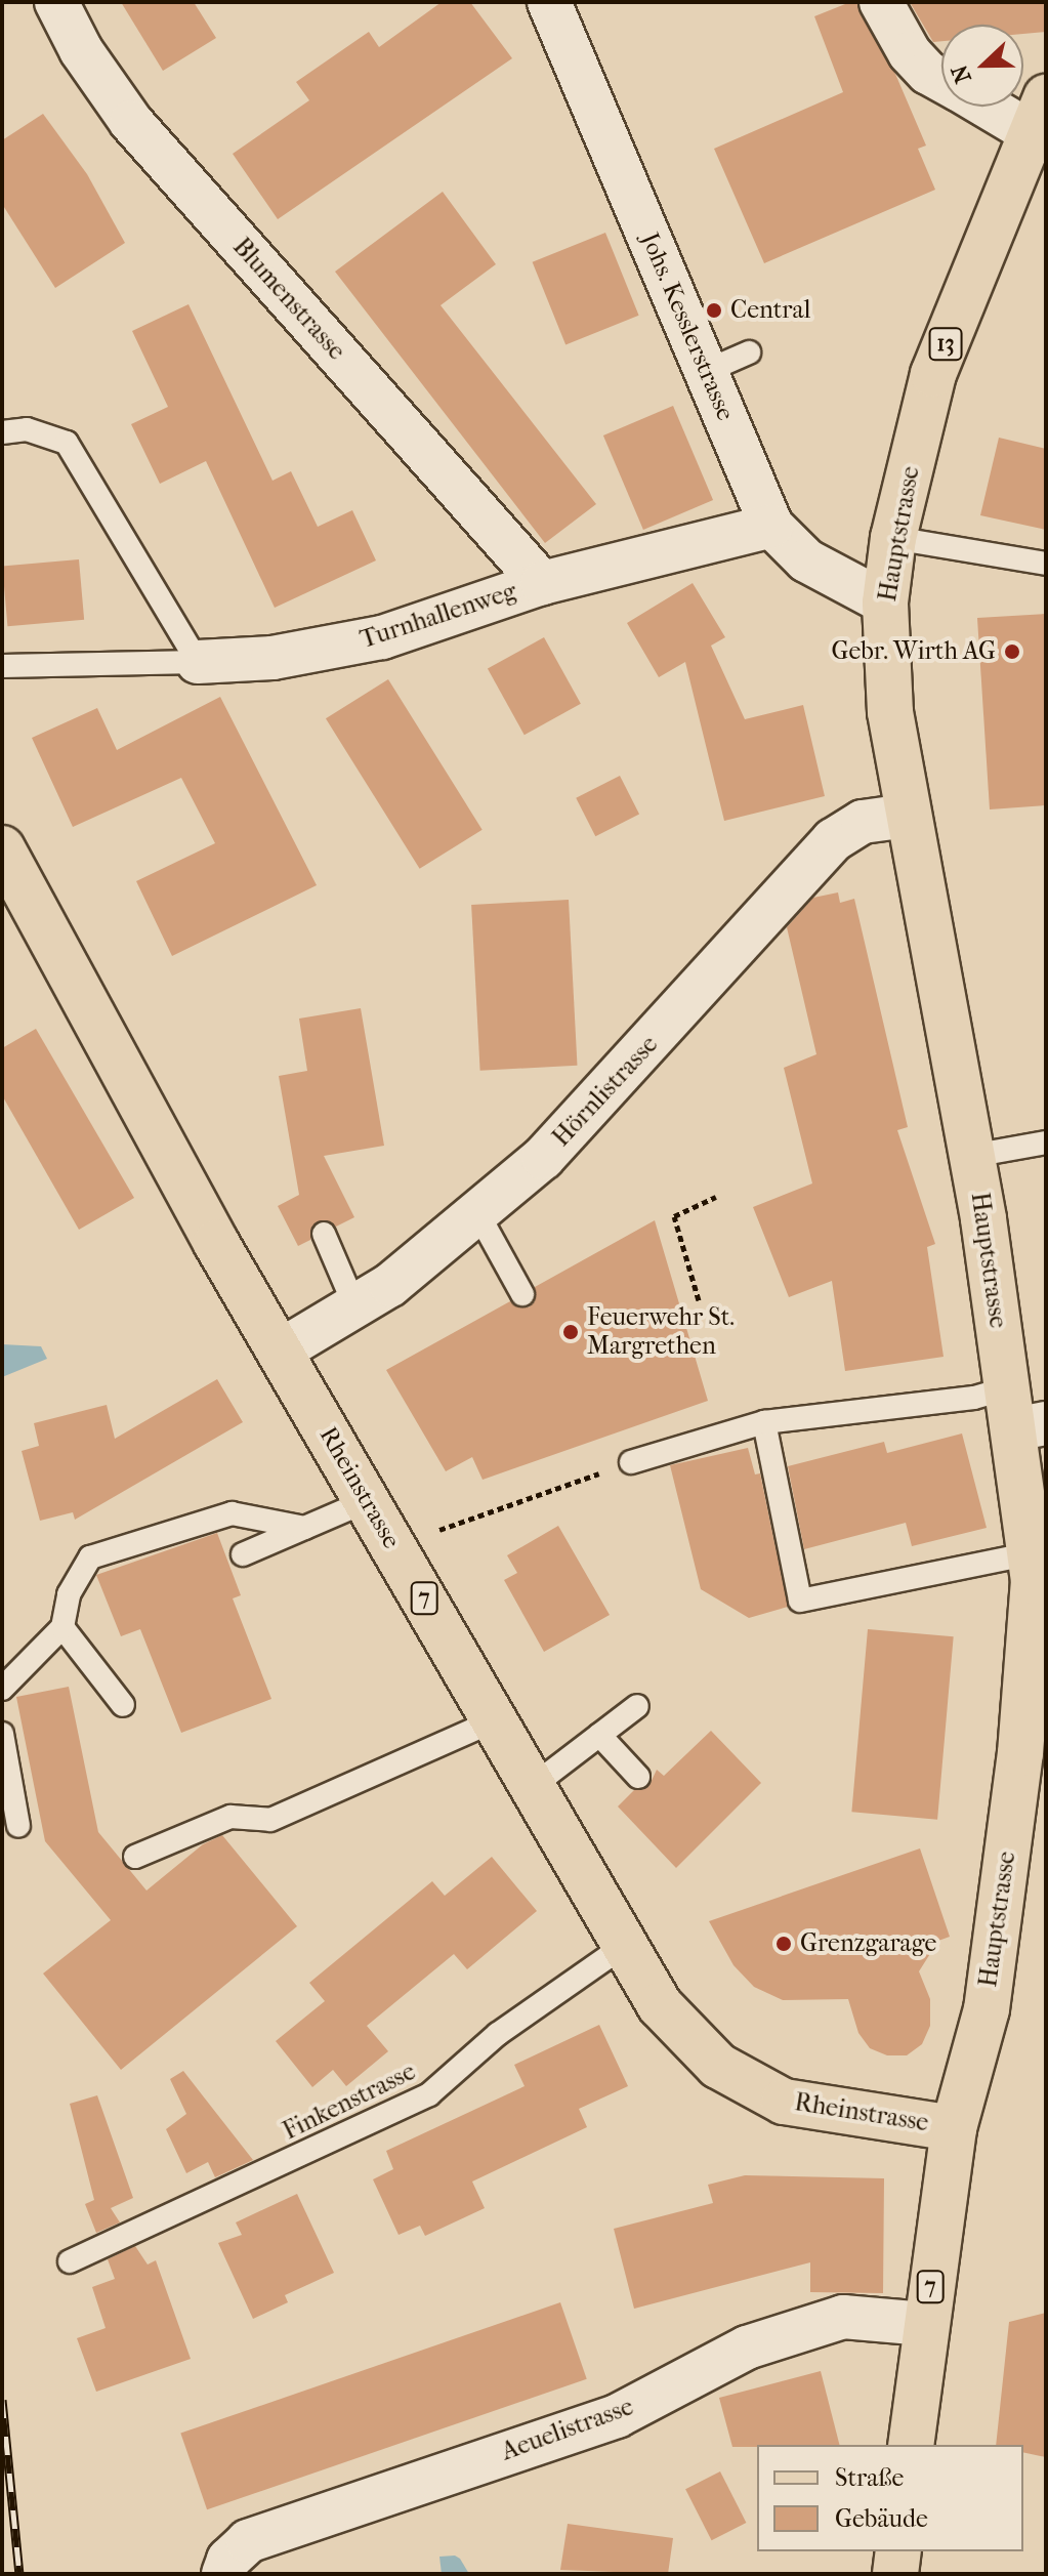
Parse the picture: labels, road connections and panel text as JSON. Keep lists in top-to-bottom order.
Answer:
{
  "streets": {
    "main road": [
      "13",
      "Hauptstrasse",
      "Rheinstrasse",
      "7"
    ],
    "street": [
      "Blumenstrasse",
      "Johs. Kesslerstrasse",
      "Turnhallenweg",
      "Hörnlistrasse",
      "Aeuelistrasse"
    ],
    "lane": ["Finkenstrasse"]
  },
  "crossings": [
    ["Blumenstrasse", "Turnhallenweg"],
    ["Johs. Kesslerstrasse", "Hauptstrasse"],
    ["Johs. Kesslerstrasse", "Turnhallenweg"],
    ["Hauptstrasse", "Hörnlistrasse"],
    ["Hauptstrasse", "Rheinstrasse"],
    ["Hauptstrasse", "Aeuelistrasse"],
    ["Hörnlistrasse", "Rheinstrasse"],
    ["Rheinstrasse", "Finkenstrasse"]
  ],
  "places": [
    "Central",
    "Gebr. Wirth AG",
    "Feuerwehr St. Margrethen",
    "Grenzgarage"
  ],
  "legend": ["Straße", "Gebäude"],
  "north": "left"
}
